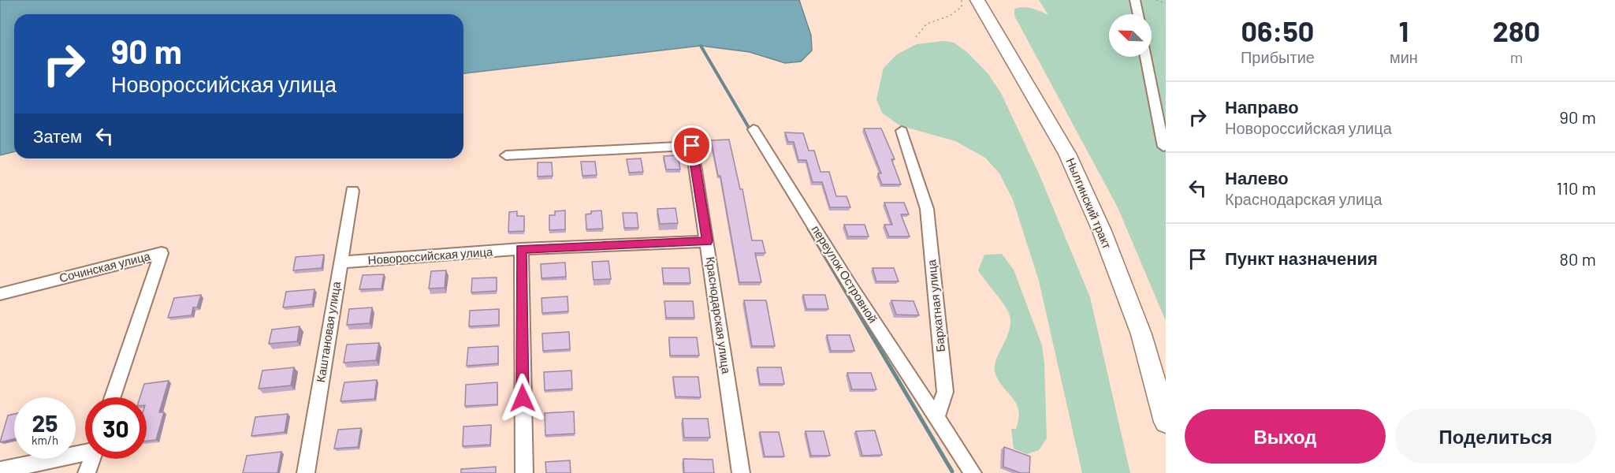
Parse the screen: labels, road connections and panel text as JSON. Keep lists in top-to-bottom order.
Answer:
{
  "streets": {
    "main road": ["Нылгинский тракт"],
    "street": [
      "Новороссийская улица",
      "Сочинская улица",
      "переулок Островной",
      "Бархатная улица",
      "Краснодарская улица",
      "Каштановая улица"
    ]
  },
  "crossings": [
    ["Новороссийская улица", "Краснодарская улица"],
    ["Новороссийская улица", "Каштановая улица"],
    ["переулок Островной", "Бархатная улица"]
  ],
  "north": "top left",
  "page": {
    "eta": [
      "06:50",
      "Прибытие",
      "1",
      "мин",
      "280",
      "m"
    ],
    "turn": ["90 m", "Новороссийская улица"],
    "list": [
      {
        "name": "Направо",
        "note": "Новороссийская улица",
        "value": "90 m"
      },
      {
        "name": "Налево",
        "note": "Краснодарская улица",
        "value": "110 m"
      },
      {
        "name": "Пункт назначения",
        "value": "80 m"
      }
    ],
    "then": "Затем",
    "speed": "25 km/h",
    "limit": "30",
    "buttons": ["Выход", "Поделиться"]
  }
}
